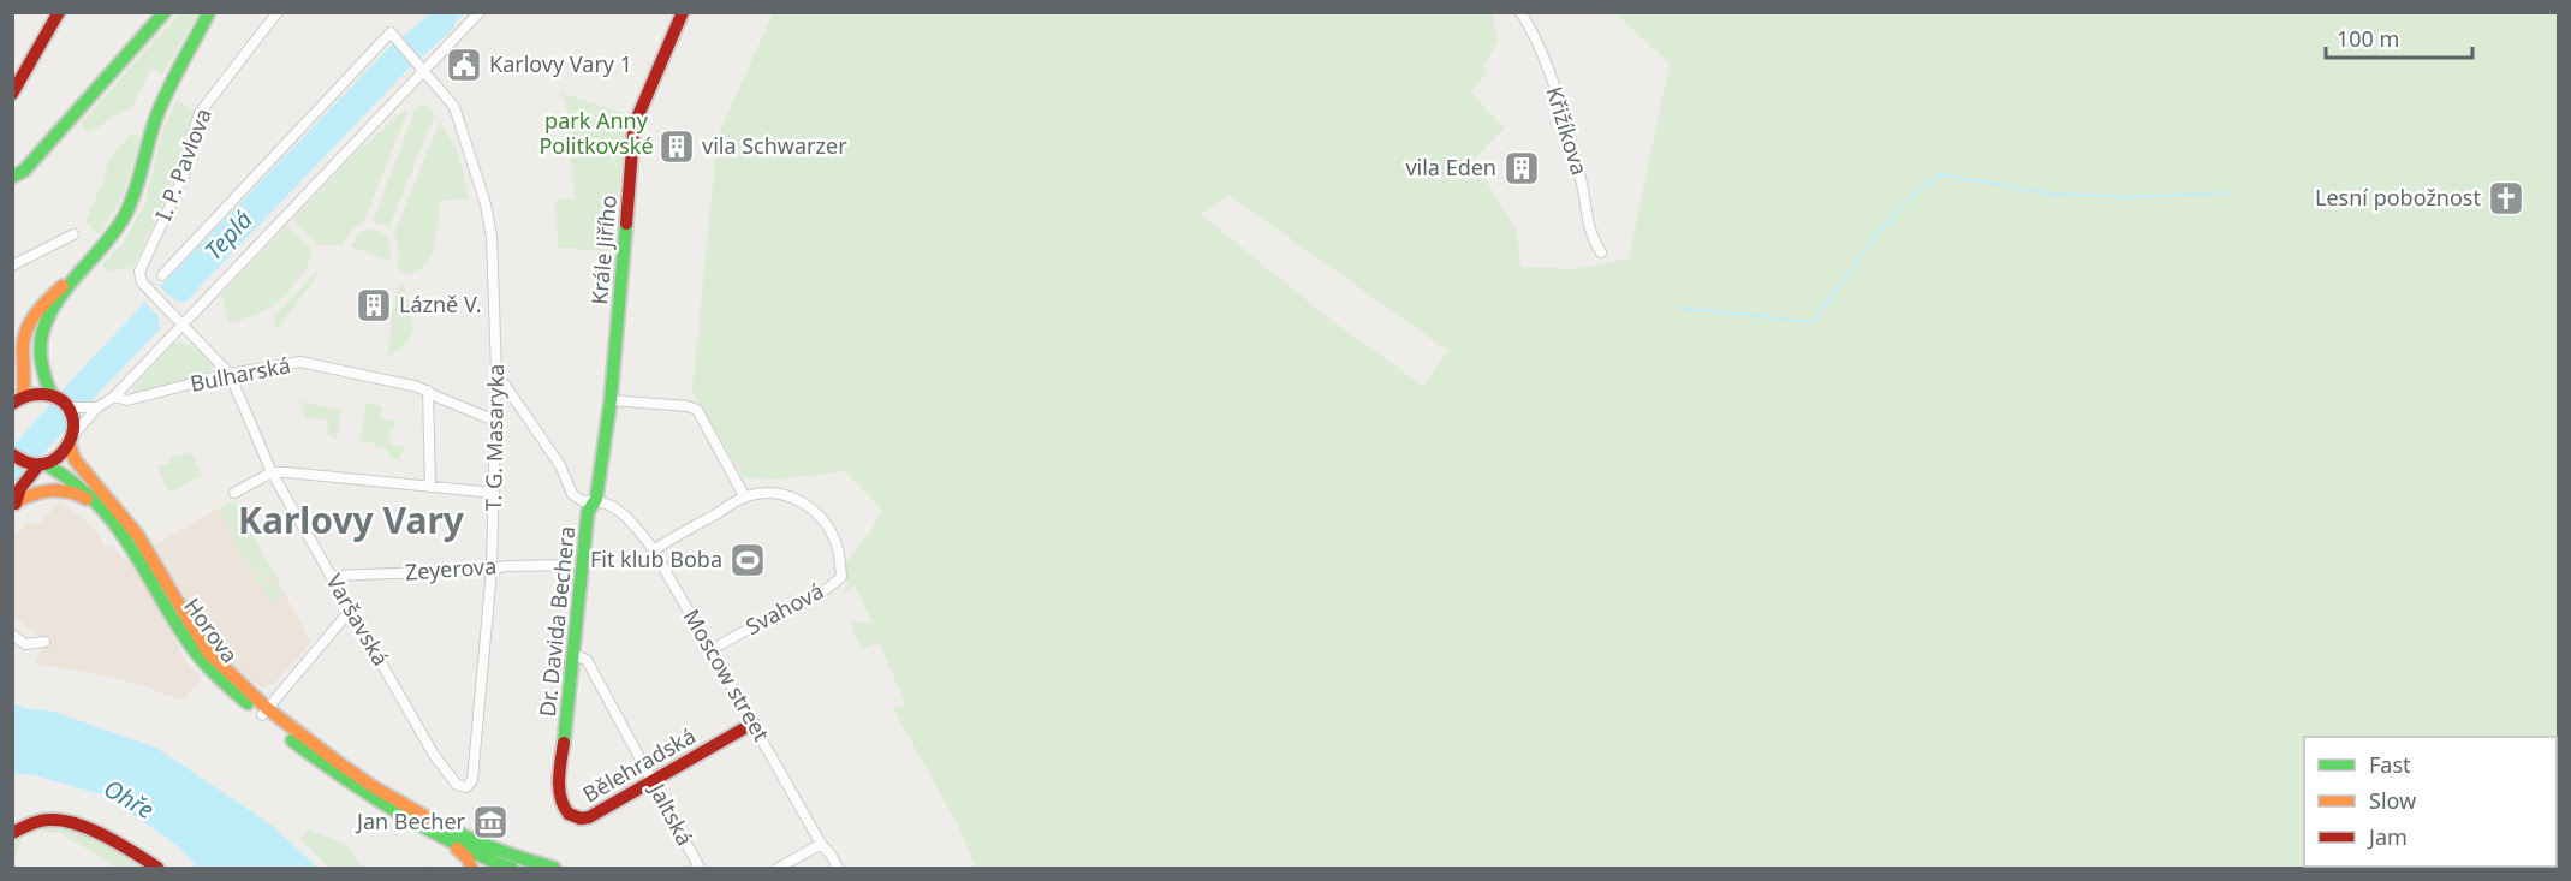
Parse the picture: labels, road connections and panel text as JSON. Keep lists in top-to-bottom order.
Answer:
{
  "streets": {
    "main road": [
      "Krále Jiřího",
      "Dr. Davida Bechera",
      "Horova",
      "Bělehradská"
    ],
    "street": [
      "Křižíkova",
      "I. P. Pavlova",
      "Bulharská",
      "T. G. Masaryka",
      "Zeyerova",
      "Svahová",
      "Varšavská",
      "Moscow street",
      "Jaltská"
    ]
  },
  "crossings": [
    ["I. P. Pavlova", "Varšavská"],
    ["Krále Jiřího", "Dr. Davida Bechera"],
    ["Krále Jiřího", "Moscow street"],
    ["Bulharská", "T. G. Masaryka"],
    ["Bulharská", "Varšavská"],
    ["Bulharská", "Horova"],
    ["T. G. Masaryka", "Zeyerova"],
    ["T. G. Masaryka", "Varšavská"],
    ["T. G. Masaryka", "Dr. Davida Bechera"],
    ["Zeyerova", "Varšavská"],
    ["Svahová", "Moscow street"],
    ["Dr. Davida Bechera", "Moscow street"],
    ["Dr. Davida Bechera", "Bělehradská"],
    ["Dr. Davida Bechera", "Jaltská"],
    ["Moscow street", "Bělehradská"],
    ["Bělehradská", "Jaltská"]
  ],
  "districts": ["Karlovy Vary"],
  "water": ["Teplá", "Ohře"],
  "parks": ["park Anny Politkovské"],
  "places": {
    "public building": ["Karlovy Vary 1"],
    "building": ["vila Schwarzer", "vila Eden", "Lázně V."],
    "church": ["Lesní pobožnost"],
    "sports": ["Fit klub Boba"],
    "museum": ["Jan Becher"]
  },
  "legend": ["Fast", "Slow", "Jam"],
  "scale_bar": "100 m"
}
